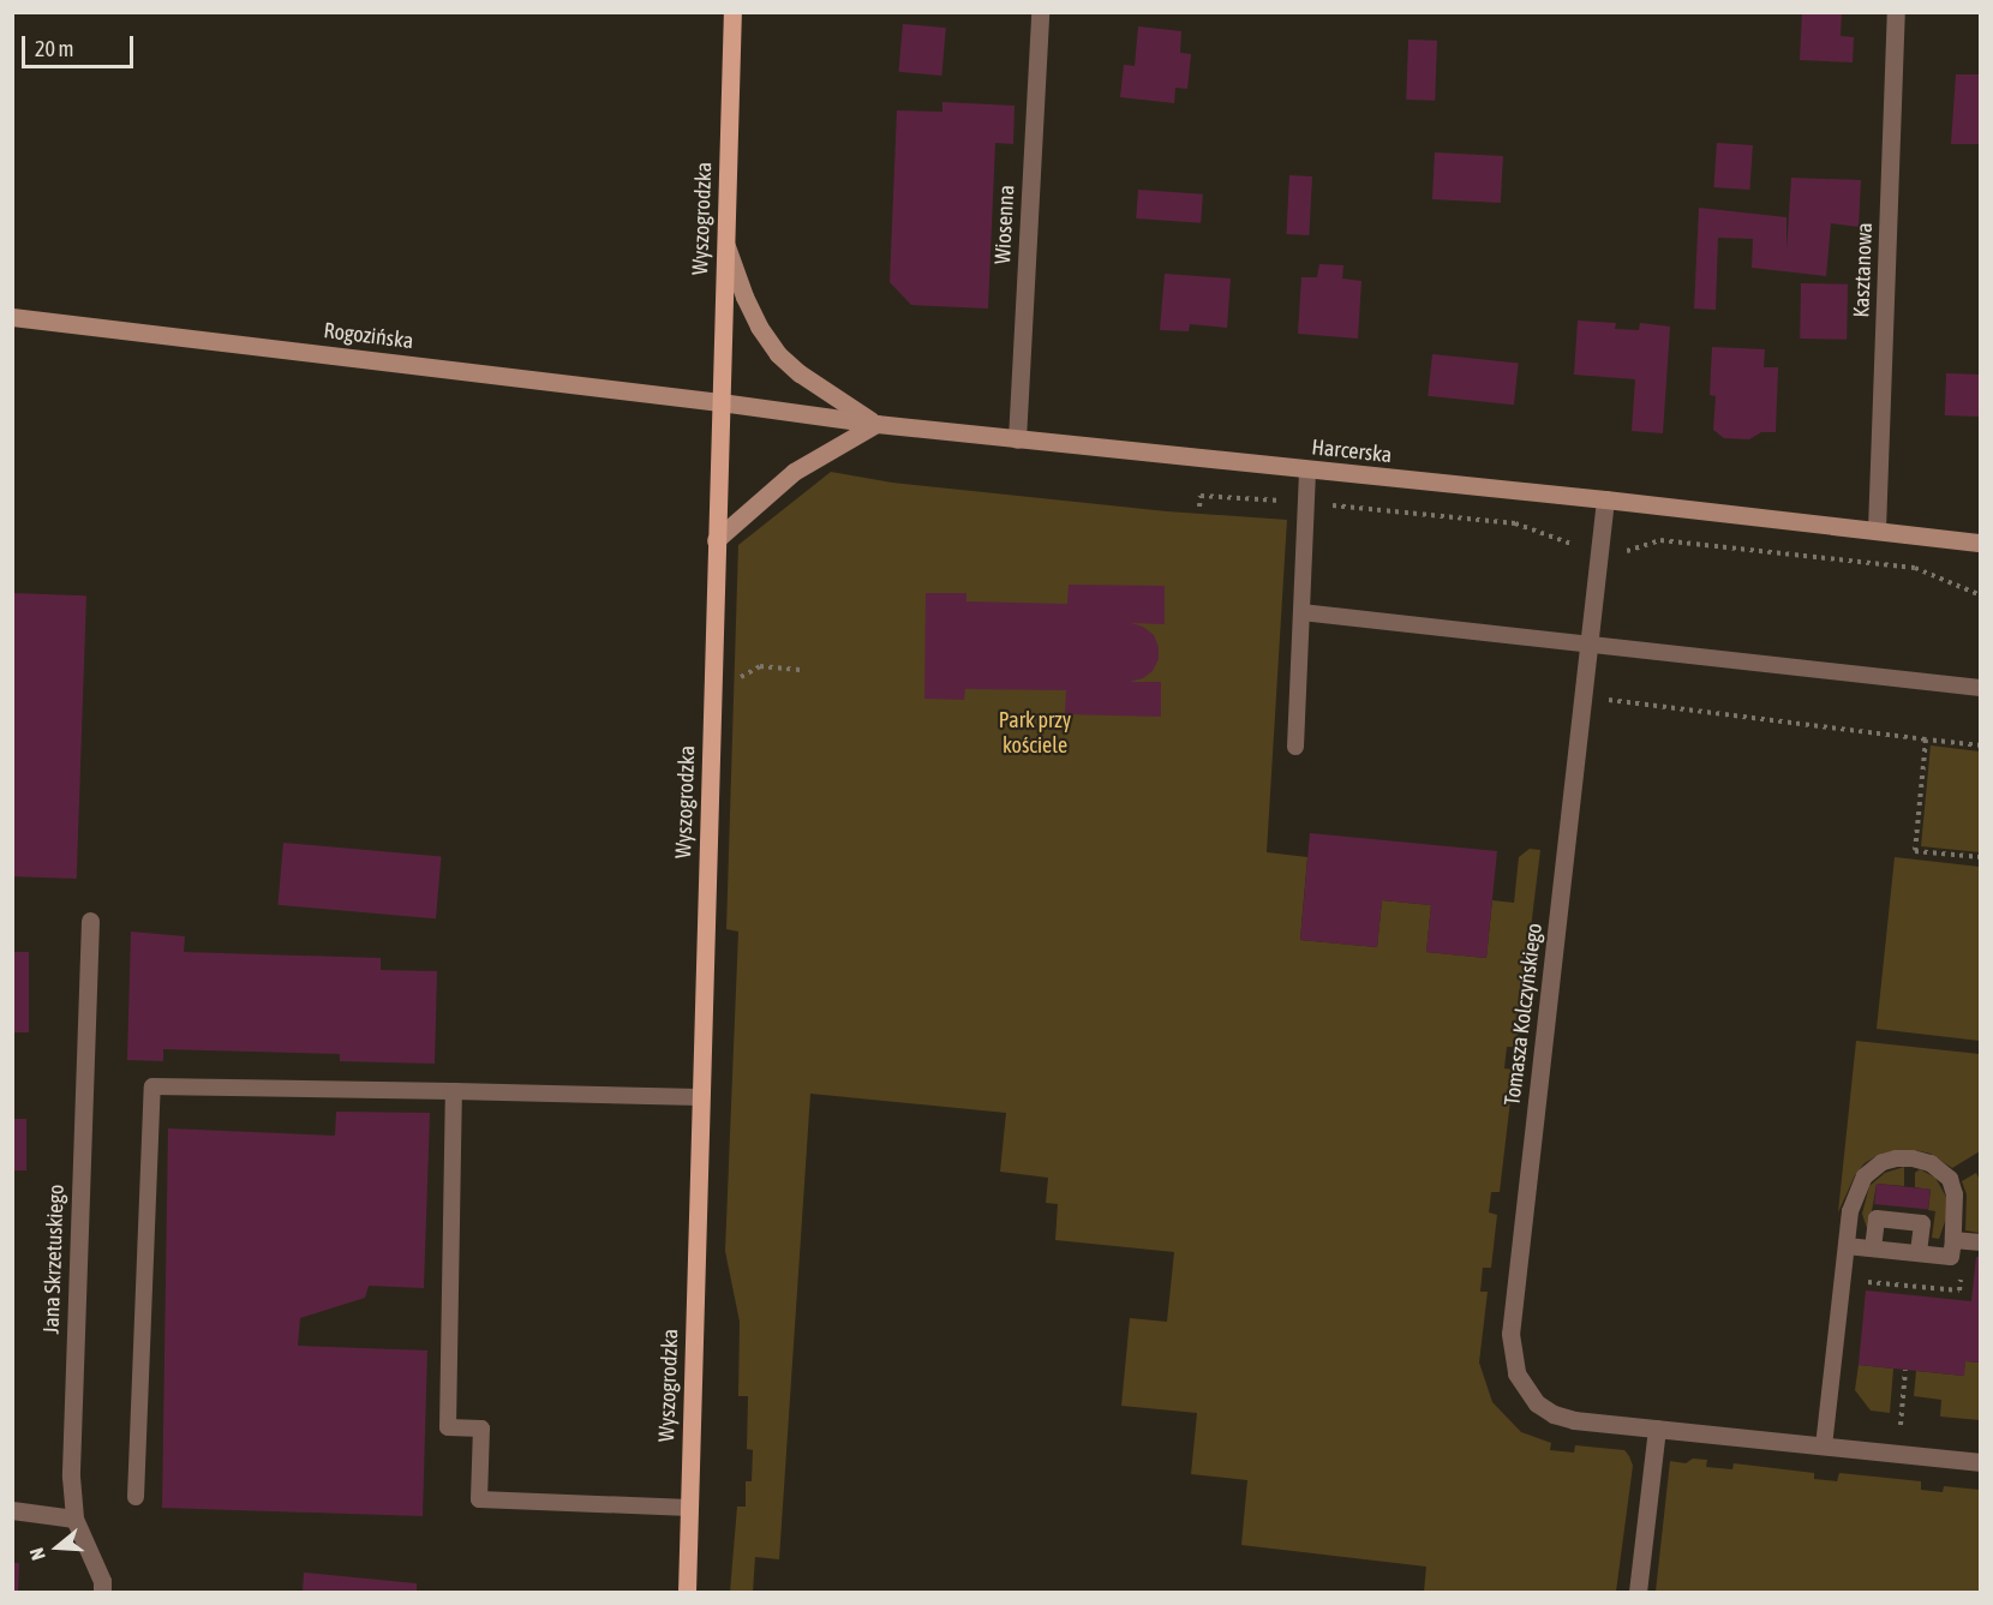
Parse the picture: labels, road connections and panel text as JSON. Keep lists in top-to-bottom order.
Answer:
{
  "streets": {
    "main road": ["Wyszogrodzka"],
    "street": [
      "Wiosenna",
      "Kasztanowa",
      "Rogozińska",
      "Harcerska",
      "Tomasza Kolczyńskiego",
      "Jana Skrzetuskiego"
    ]
  },
  "crossings": [
    ["Wyszogrodzka", "Rogozińska"],
    ["Wyszogrodzka", "Harcerska"],
    ["Wiosenna", "Harcerska"],
    ["Kasztanowa", "Harcerska"],
    ["Rogozińska", "Harcerska"],
    ["Harcerska", "Tomasza Kolczyńskiego"]
  ],
  "parks": ["Park przy kościele"],
  "scale_bar": "20 m",
  "north": "left"
}
